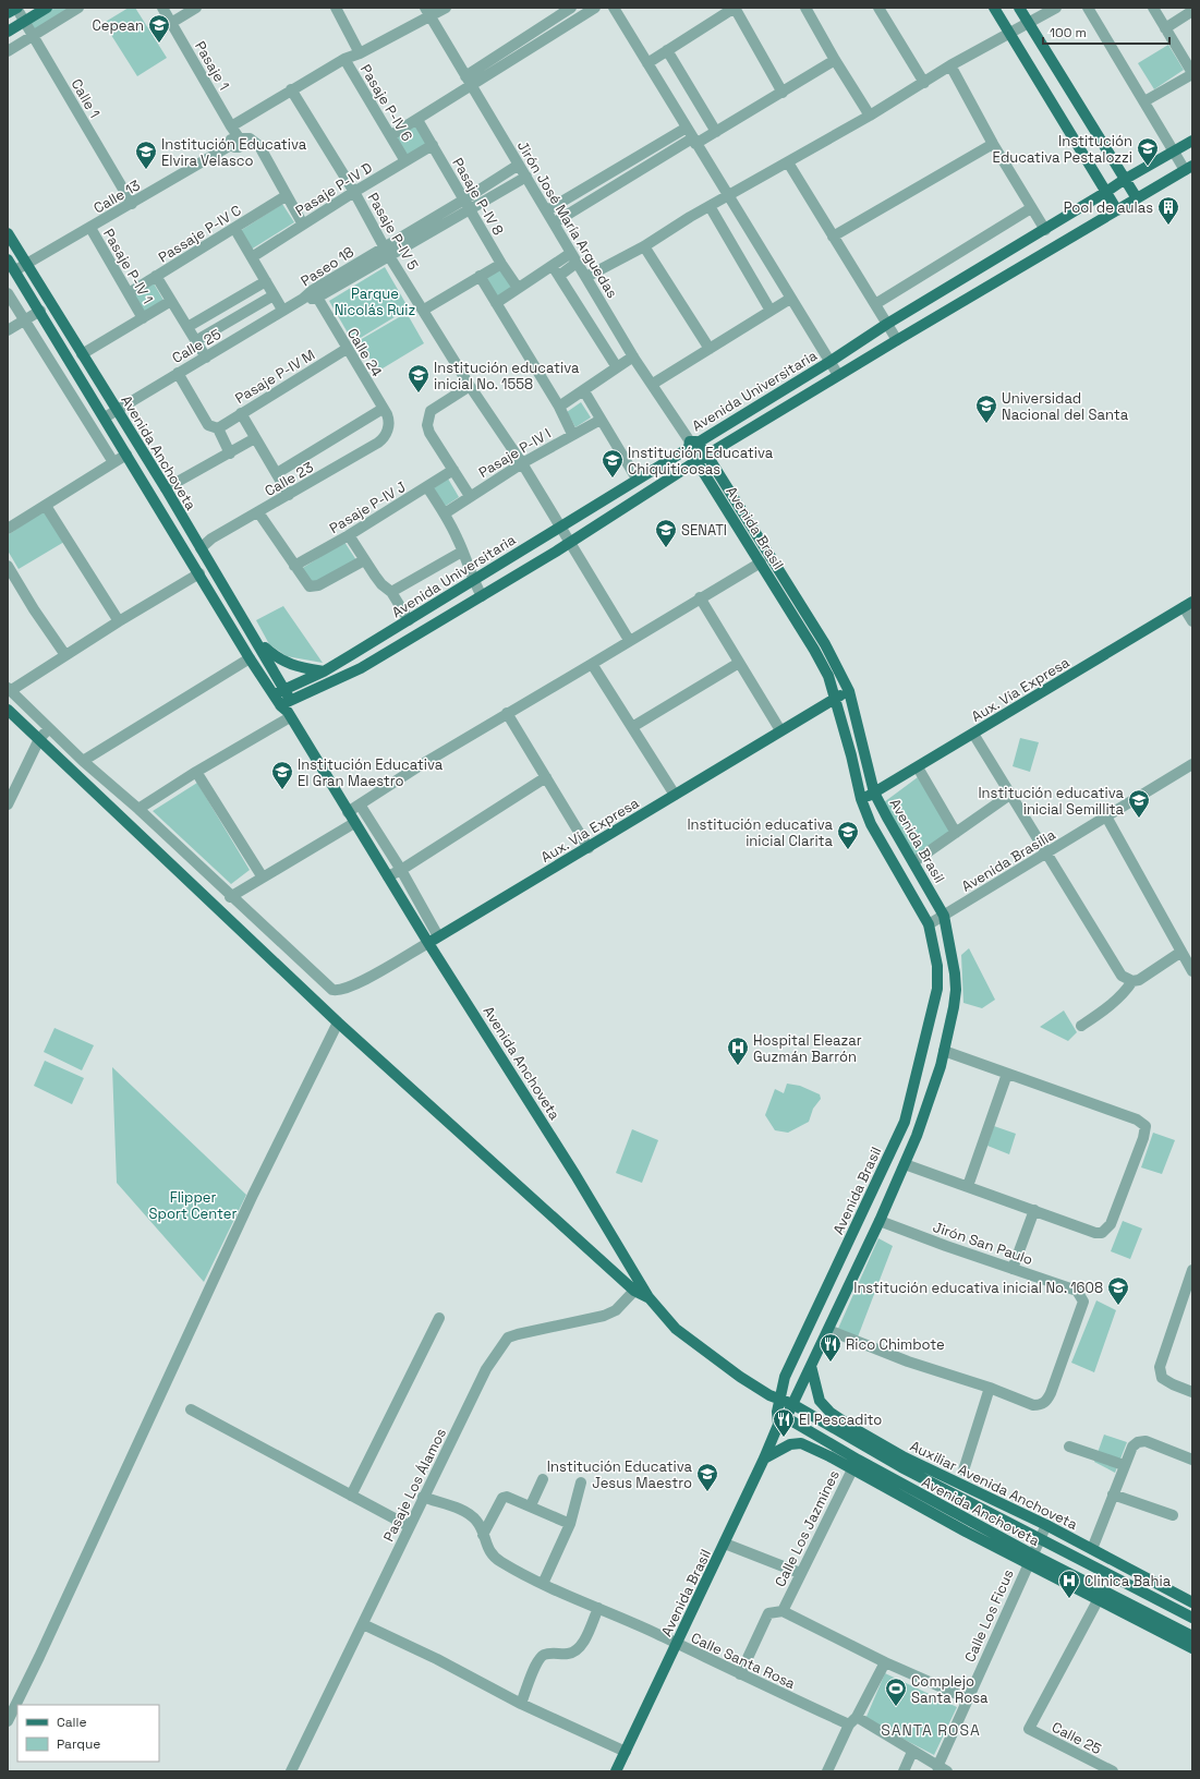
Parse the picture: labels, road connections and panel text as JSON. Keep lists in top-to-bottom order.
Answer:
{
  "streets": {
    "main road": [
      "Avenida Universitaria",
      "Avenida Anchoveta",
      "Avenida Brasil",
      "Aux. Vía Expresa",
      "Auxiliar Avenida Anchoveta"
    ],
    "street": [
      "Pasaje 1",
      "Calle 1",
      "Pasaje P-IV 6",
      "Pasaje P-IV D",
      "Calle 13",
      "Pasaje P-IV 8",
      "Jirón José María Arguedas",
      "Pasaje P-IV 5",
      "Passaje P-IV C",
      "Pasaje P-IV 1",
      "Paseo 18",
      "Calle 25",
      "Calle 24",
      "Pasaje P-IV M",
      "Pasaje P-IV I",
      "Calle 23",
      "Pasaje P-IV J",
      "Avenida Brasilia",
      "Jirón San Paulo",
      "Pasaje Los Álamos",
      "Calle Los Jazmines",
      "Calle Los Ficus",
      "Calle Santa Rosa"
    ]
  },
  "crossings": [
    ["Pasaje 1", "Calle 13"],
    ["Calle 1", "Calle 13"],
    ["Pasaje P-IV 6", "Pasaje P-IV D"],
    ["Pasaje P-IV D", "Pasaje P-IV 8"],
    ["Pasaje P-IV D", "Pasaje P-IV 5"],
    ["Calle 13", "Pasaje P-IV 1"],
    ["Calle 13", "Avenida Anchoveta"],
    ["Pasaje P-IV 8", "Paseo 18"],
    ["Jirón José María Arguedas", "Paseo 18"],
    ["Jirón José María Arguedas", "Avenida Universitaria"],
    ["Jirón José María Arguedas", "Avenida Brasil"],
    ["Pasaje P-IV 5", "Paseo 18"],
    ["Pasaje P-IV 5", "Avenida Universitaria"],
    ["Pasaje P-IV 5", "Pasaje P-IV I"],
    ["Passaje P-IV C", "Pasaje P-IV 1"],
    ["Paseo 18", "Calle 25"],
    ["Paseo 18", "Calle 24"],
    ["Calle 25", "Avenida Anchoveta"],
    ["Calle 24", "Pasaje P-IV M"],
    ["Calle 24", "Calle 23"],
    ["Avenida Universitaria", "Avenida Anchoveta"],
    ["Avenida Universitaria", "Avenida Brasil"],
    ["Avenida Anchoveta", "Calle 23"],
    ["Avenida Anchoveta", "Avenida Brasil"],
    ["Avenida Anchoveta", "Aux. Vía Expresa"],
    ["Avenida Anchoveta", "Calle Los Ficus"],
    ["Avenida Brasil", "Aux. Vía Expresa"],
    ["Avenida Brasil", "Avenida Brasilia"],
    ["Avenida Brasil", "Jirón San Paulo"],
    ["Avenida Brasil", "Auxiliar Avenida Anchoveta"],
    ["Avenida Brasil", "Calle Santa Rosa"],
    ["Pasaje Los Álamos", "Calle Santa Rosa"],
    ["Auxiliar Avenida Anchoveta", "Calle Los Ficus"],
    ["Calle Los Ficus", "Calle Santa Rosa"]
  ],
  "districts": ["SANTA ROSA"],
  "parks": ["Parque Nicolás Ruiz", "Flipper Sport Center"],
  "places": {
    "school or university": [
      "Cepean",
      "Institución Educativa Pestalozzi",
      "Institución Educativa Elvira Velasco",
      "Institución educativa inicial No. 1558",
      "Universidad Nacional del Santa",
      "Institución Educativa Chiquiticosas",
      "SENATI",
      "Institución Educativa El Gran Maestro",
      "Institución educativa inicial Semillita",
      "Institución educativa inicial Clarita",
      "Institución educativa inicial No. 1608",
      "Institución Educativa Jesus Maestro"
    ],
    "building": ["Pool de aulas"],
    "hospital": ["Hospital Eleazar Guzmán Barrón", "Clinica Bahia"],
    "restaurant": ["Rico Chimbote", "El Pescadito"],
    "sports": ["Complejo Santa Rosa"]
  },
  "legend": ["Calle", "Parque"],
  "scale_bar": "100 m"
}
